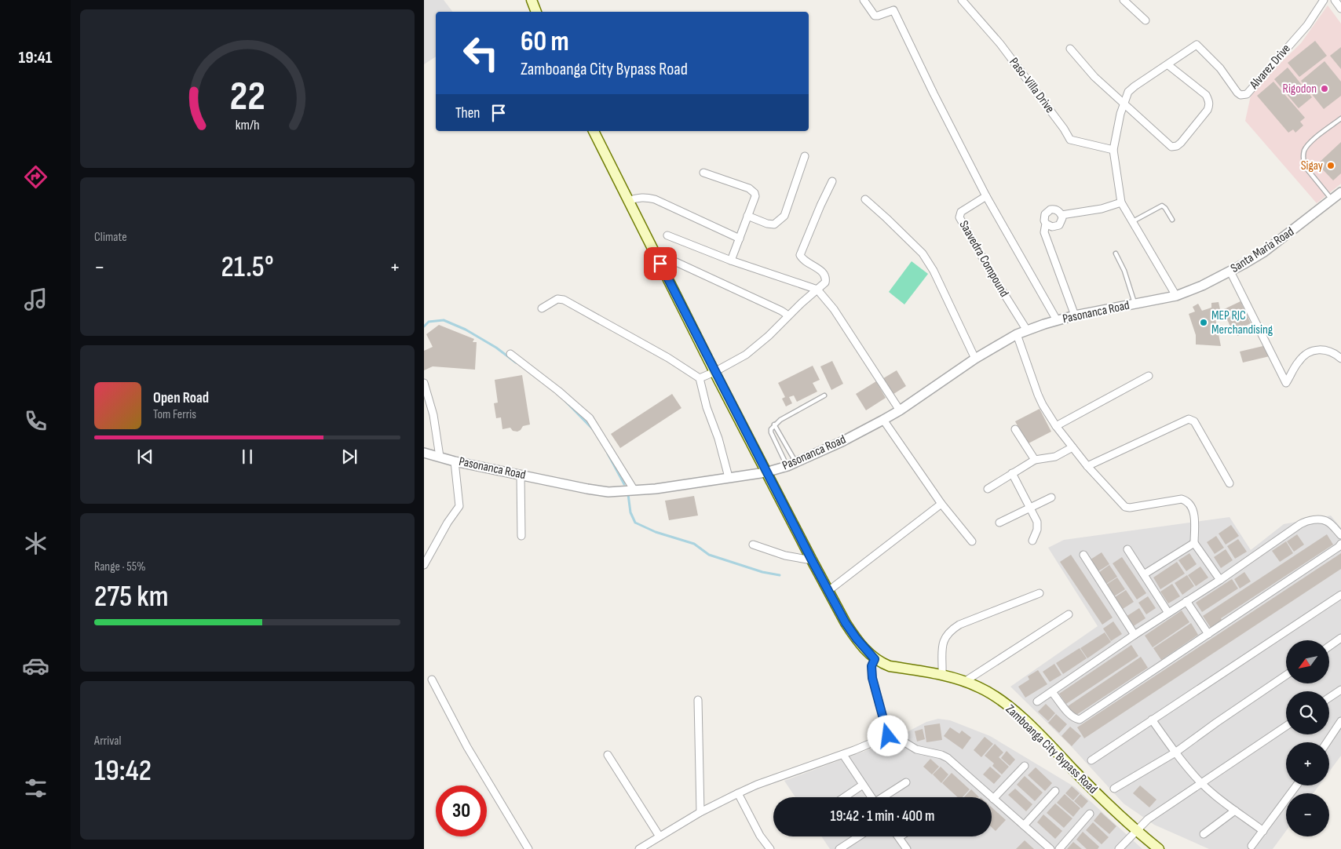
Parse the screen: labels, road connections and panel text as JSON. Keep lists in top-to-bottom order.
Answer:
{
  "streets": {
    "main road": ["Zamboanga City Bypass Road"],
    "street": [
      "Alvarez Drive",
      "Paso-Villa Drive",
      "Santa Maria Road",
      "Saavedra Compound",
      "Pasonanca Road"
    ]
  },
  "crossings": [
    ["Santa Maria Road", "Pasonanca Road"],
    ["Saavedra Compound", "Pasonanca Road"],
    ["Pasonanca Road", "Zamboanga City Bypass Road"]
  ],
  "places": ["Rigodon", "Sigay", "MEP RJC Merchandising"],
  "north": "bottom left",
  "page": {
    "tabs": "19:41",
    "turn": ["60 m", "Zamboanga City Bypass Road"],
    "then": "Then",
    "tile": [
      "Climate",
      ["Range · 55%", "275 km"],
      ["Arrival", "19:42"]
    ],
    "heat": ["−", "21.5°", "+"],
    "song": ["Open Road", "Tom Ferris"],
    "map_buttons": ["+", "−"],
    "limit": "30",
    "trip": "19:42 · 1 min · 400 m",
    "gauge": ["22", "km/h"]
  }
}
